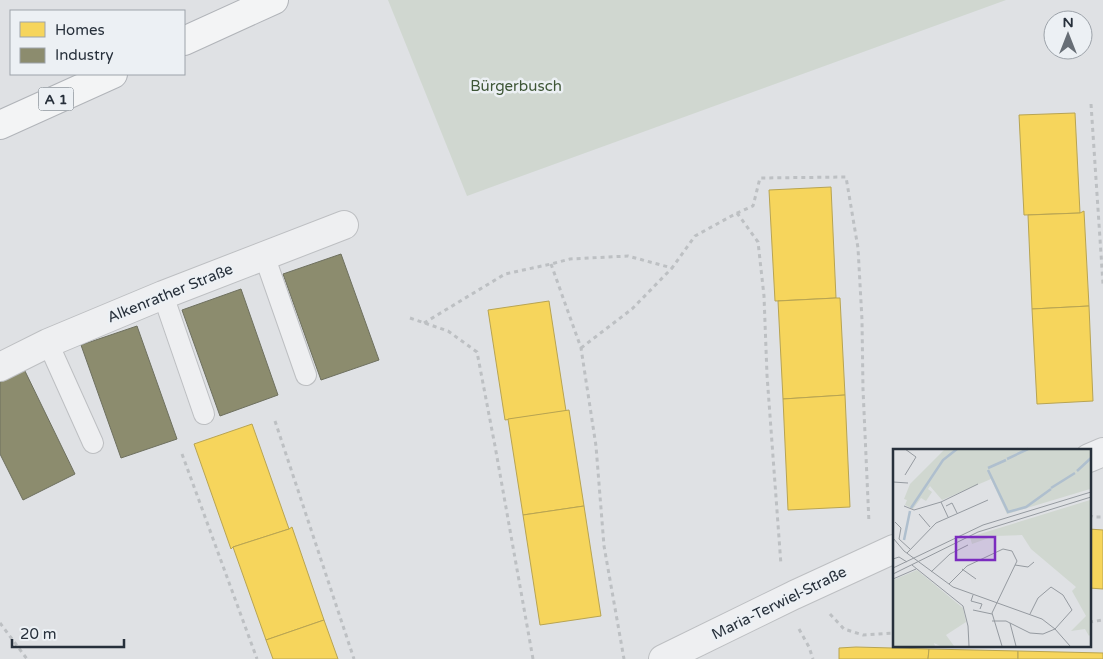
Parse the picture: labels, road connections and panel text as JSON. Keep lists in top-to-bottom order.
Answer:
{
  "streets": {
    "highway": ["A 1"],
    "street": ["Alkenrather Straße", "Maria-Terwiel-Straße"]
  },
  "parks": ["Bürgerbusch"],
  "legend": ["Homes", "Industry"],
  "scale_bar": "20 m",
  "north": "top"
}
